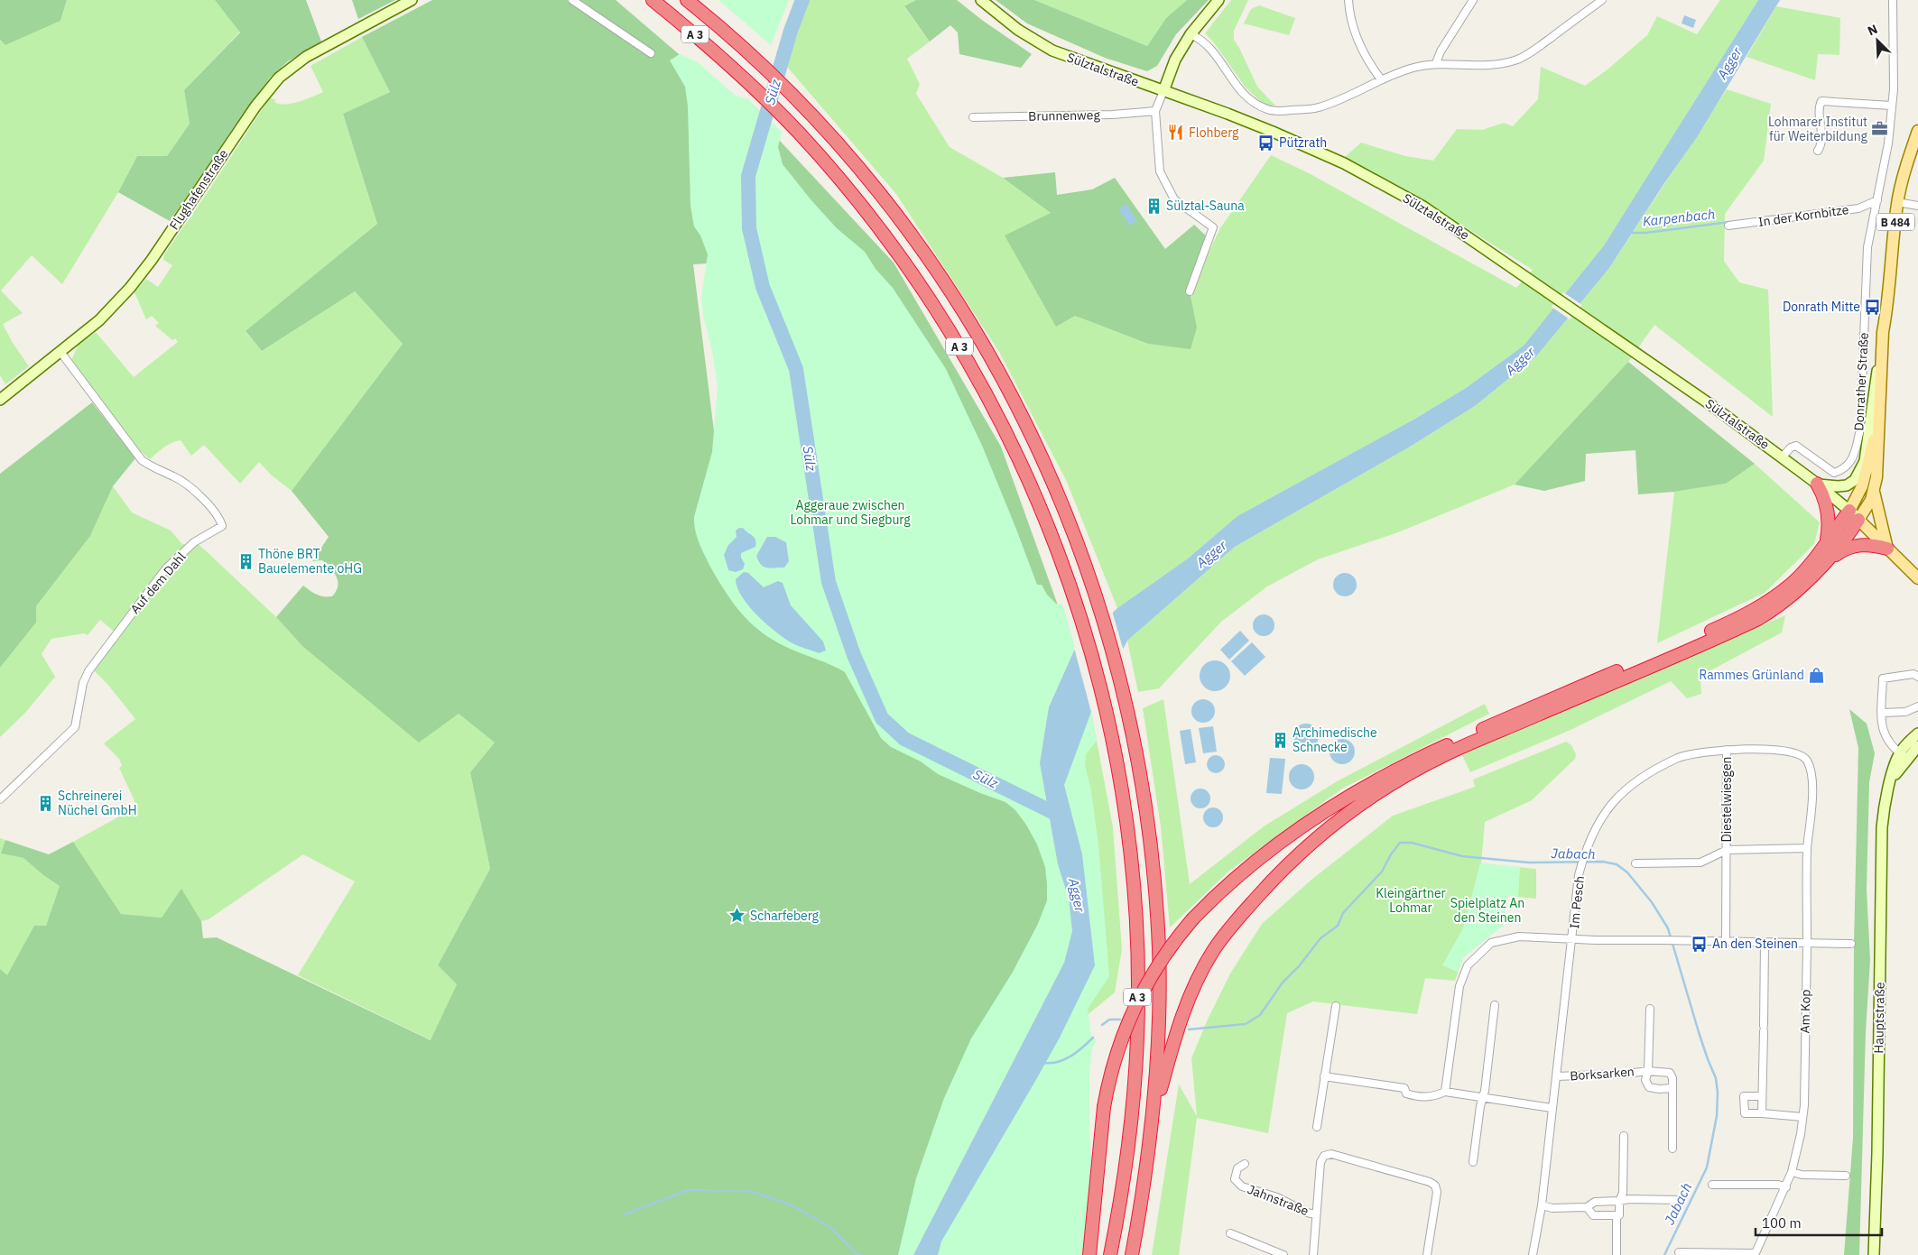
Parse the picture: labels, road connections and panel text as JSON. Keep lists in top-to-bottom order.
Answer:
{
  "streets": {
    "highway": ["A 3"],
    "main road": [
      "Sülztalstraße",
      "Flughafenstraße",
      "B 484",
      "Hauptstraße"
    ],
    "street": [
      "Brunnenweg",
      "In der Kornbitze",
      "Donrather Straße",
      "Auf dem Dahl",
      "Diestelwiesgen",
      "Im Pesch",
      "Am Kop",
      "Borksarken",
      "Jahnstraße"
    ]
  },
  "crossings": [
    ["Sülztalstraße", "B 484"],
    ["Sülztalstraße", "Donrather Straße"],
    ["Flughafenstraße", "Auf dem Dahl"],
    ["In der Kornbitze", "Donrather Straße"],
    ["Diestelwiesgen", "Im Pesch"],
    ["Diestelwiesgen", "Am Kop"],
    ["Im Pesch", "Am Kop"],
    ["Im Pesch", "Borksarken"]
  ],
  "water": [
    "Agger",
    "Sülz",
    "Karpenbach",
    "Jabach"
  ],
  "parks": ["Aggeraue zwischen Lohmar und Siegburg", "Kleingärtner Lohmar", "Spielplatz An den Steinen"],
  "places": {
    "office": ["Lohmarer Institut für Weiterbildung"],
    "restaurant": ["Flohberg"],
    "bus stop": ["Pützrath", "Donrath Mitte", "An den Steinen"],
    "building": [
      "Sülztal-Sauna",
      "Thöne BRT Bauelemente oHG",
      "Archimedische Schnecke",
      "Schreinerei Nüchel GmbH"
    ],
    "shop": ["Rammes Grünland"],
    "place": ["Scharfeberg"]
  },
  "scale_bar": "100 m",
  "north": "top left"
}
